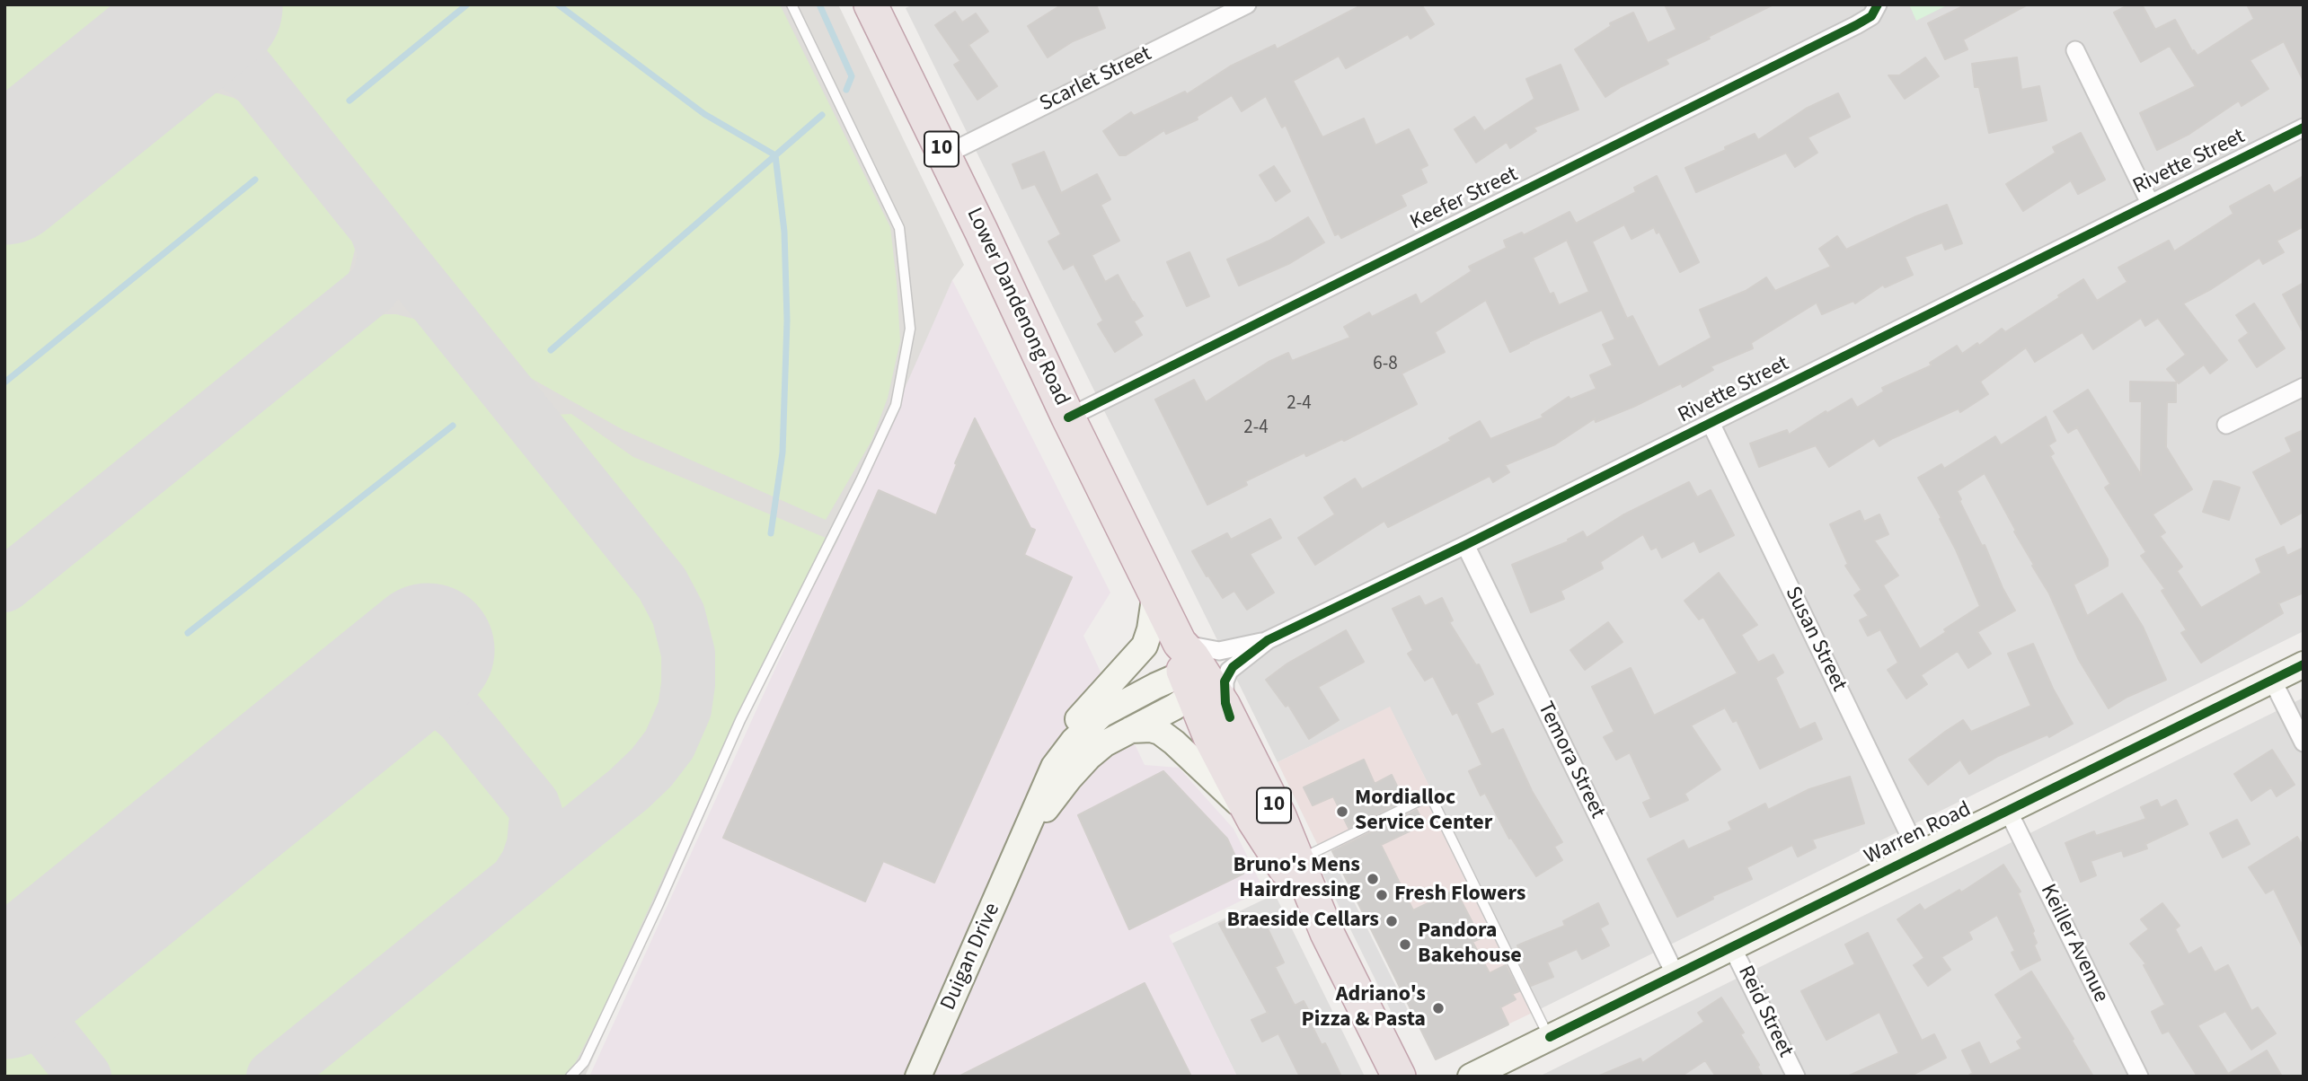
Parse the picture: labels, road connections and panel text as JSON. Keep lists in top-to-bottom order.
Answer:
{
  "streets": {
    "highway": ["10", "Lower Dandenong Road"],
    "main road": ["Warren Road", "Duigan Drive"],
    "street": [
      "Scarlet Street",
      "Rivette Street",
      "Keefer Street",
      "Susan Street",
      "Temora Street",
      "Keiller Avenue",
      "Reid Street"
    ]
  },
  "crossings": [
    ["Scarlet Street", "Lower Dandenong Road"],
    ["Rivette Street", "Lower Dandenong Road"],
    ["Rivette Street", "Susan Street"],
    ["Rivette Street", "Temora Street"],
    ["Rivette Street", "Duigan Drive"],
    ["Keefer Street", "Lower Dandenong Road"],
    ["Lower Dandenong Road", "Duigan Drive"],
    ["Susan Street", "Warren Road"],
    ["Temora Street", "Warren Road"],
    ["Warren Road", "Keiller Avenue"],
    ["Warren Road", "Reid Street"]
  ],
  "places": [
    "Mordialloc Service Center",
    "Bruno's Mens Hairdressing",
    "Fresh Flowers",
    "Braeside Cellars",
    "Pandora Bakehouse",
    "Adriano's Pizza & Pasta"
  ],
  "house_numbers": ["6-8", "2-4", "2-4"]
}
